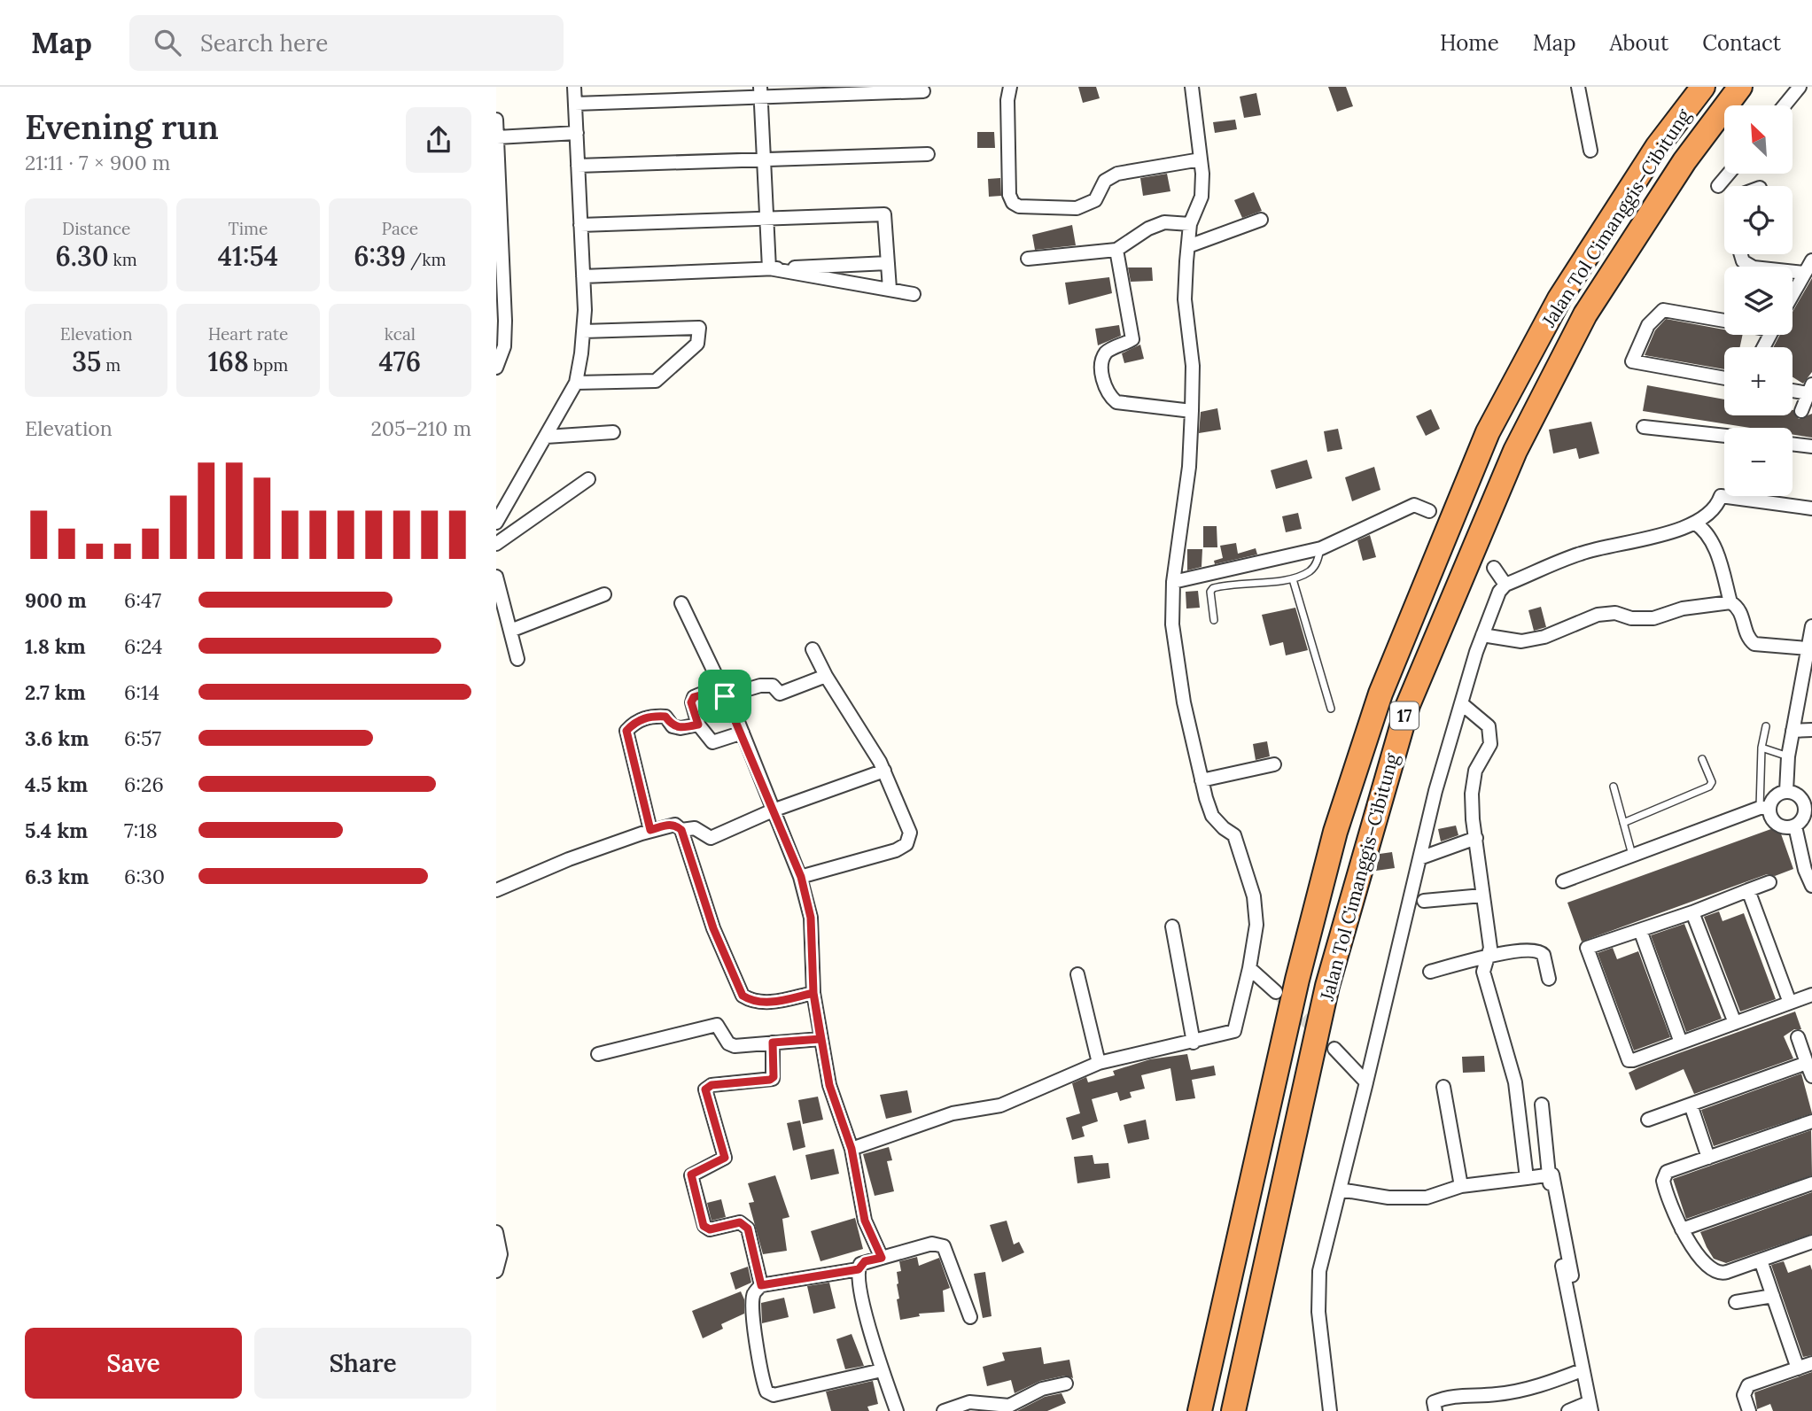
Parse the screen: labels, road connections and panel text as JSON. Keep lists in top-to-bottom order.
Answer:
{
  "streets": {
    "highway": ["Jalan Tol Cimanggis–Cibitung", "17"]
  },
  "north": "top left",
  "page": {
    "header": "Map",
    "search": "Search here",
    "nav": [
      "Home",
      "Map",
      "About",
      "Contact"
    ],
    "heading": ["Evening run", "21:11 · 7 × 900 m"],
    "map_buttons": ["+", "−"],
    "stats": [
      ["Distance", "6.30 km"],
      ["Time", "41:54"],
      ["Pace", "6:39 /km"],
      ["Elevation", "35 m"],
      ["Heart rate", "168 bpm"],
      ["kcal", "476"]
    ],
    "chart": ["Elevation", "205–210 m"],
    "list": [
      {
        "name": "900 m",
        "note": "6:47"
      },
      {
        "name": "1.8 km",
        "note": "6:24"
      },
      {
        "name": "2.7 km",
        "note": "6:14"
      },
      {
        "name": "3.6 km",
        "note": "6:57"
      },
      {
        "name": "4.5 km",
        "note": "6:26"
      },
      {
        "name": "5.4 km",
        "note": "7:18"
      },
      {
        "name": "6.3 km",
        "note": "6:30"
      }
    ],
    "buttons": ["Save", "Share"]
  }
}
